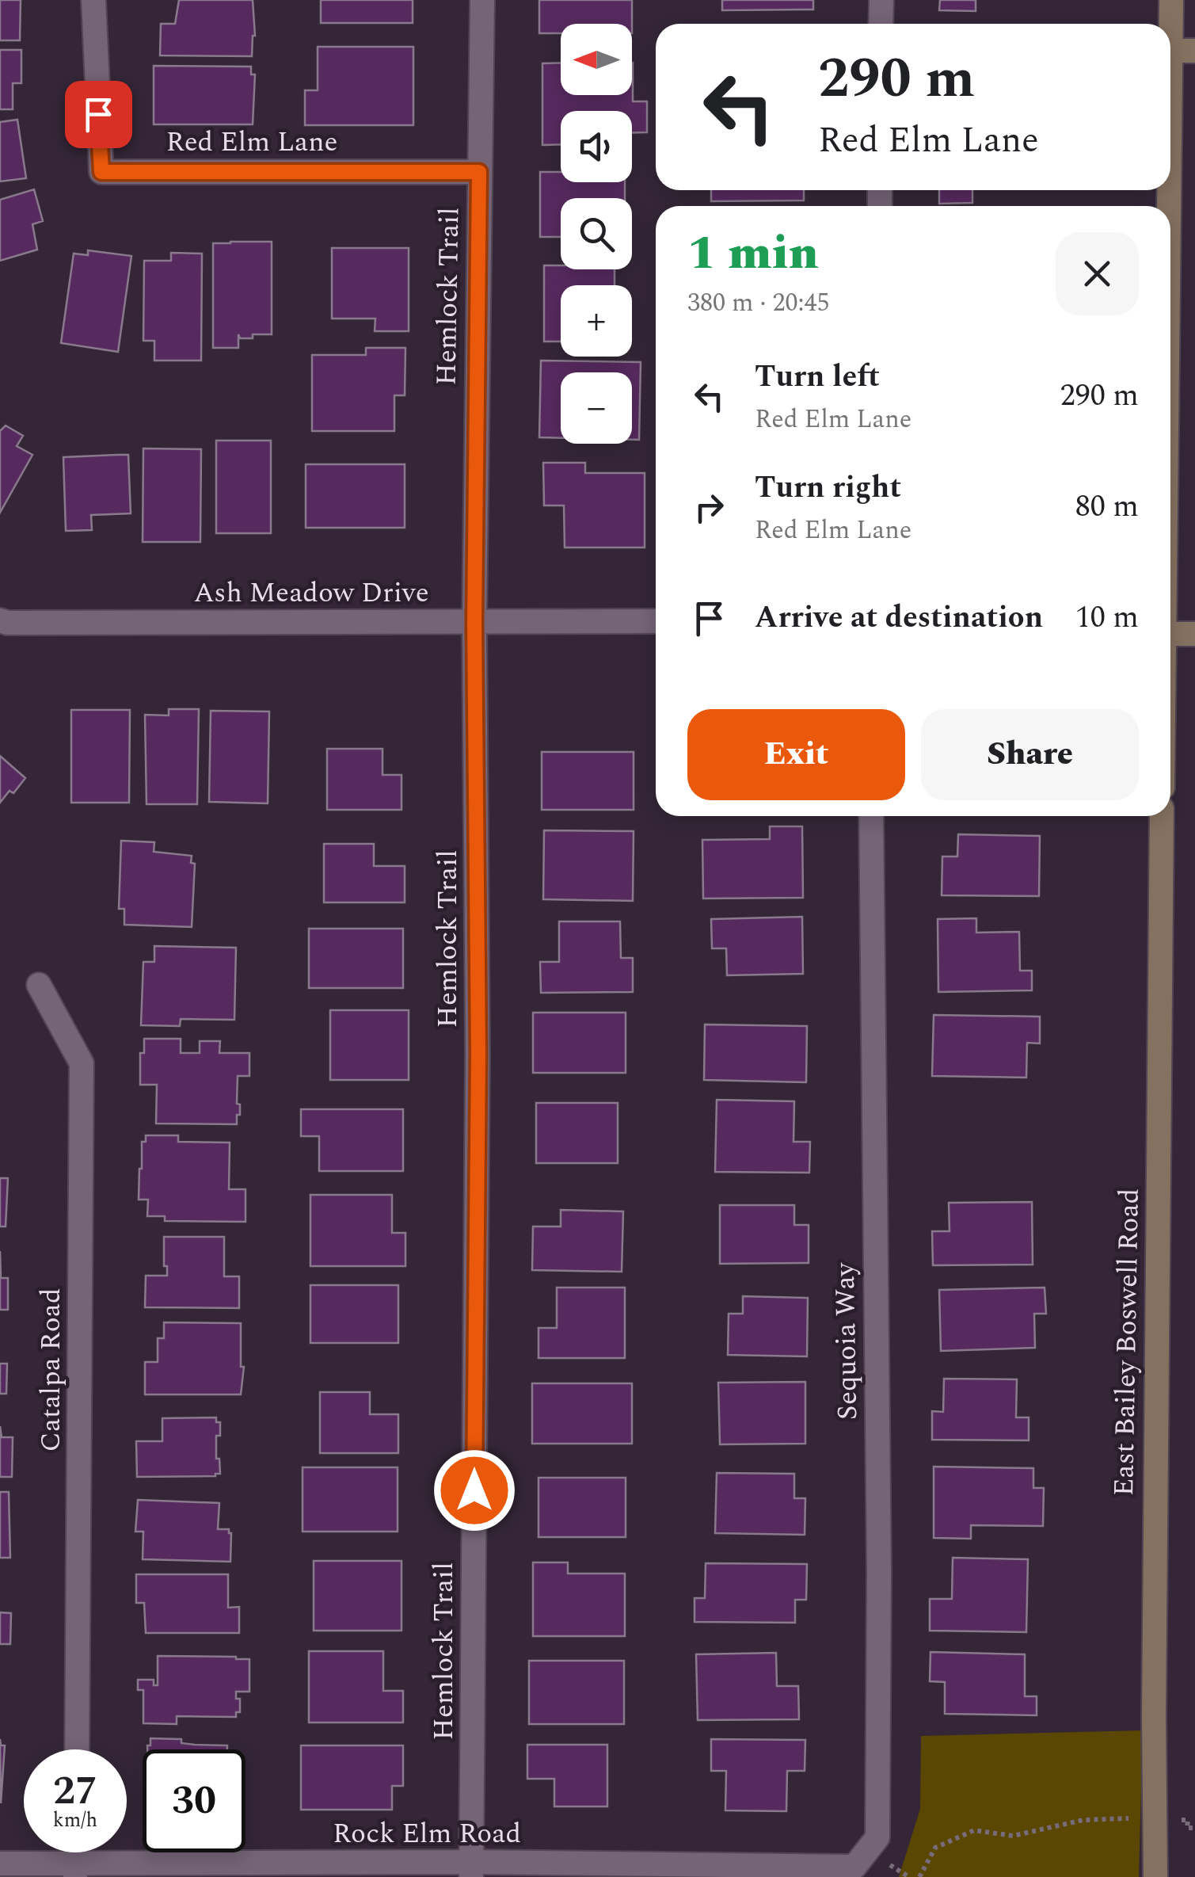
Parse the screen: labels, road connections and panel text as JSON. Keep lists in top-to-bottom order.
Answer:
{
  "streets": {
    "main road": ["East Bailey Boswell Road"],
    "street": [
      "Red Elm Lane",
      "Hemlock Trail",
      "Ash Meadow Drive",
      "Sequoia Way",
      "Catalpa Road",
      "Rock Elm Road"
    ]
  },
  "crossings": [
    ["Red Elm Lane", "Hemlock Trail"],
    ["Hemlock Trail", "Ash Meadow Drive"],
    ["Hemlock Trail", "Rock Elm Road"],
    ["Sequoia Way", "Rock Elm Road"]
  ],
  "north": "left",
  "page": {
    "map_buttons": ["+", "−"],
    "turn": ["290 m", "Red Elm Lane"],
    "heading": ["1 min", "380 m · 20:45"],
    "list": [
      {
        "name": "Turn left",
        "note": "Red Elm Lane",
        "value": "290 m"
      },
      {
        "name": "Turn right",
        "note": "Red Elm Lane",
        "value": "80 m"
      },
      {
        "name": "Arrive at destination",
        "value": "10 m"
      }
    ],
    "buttons": ["Exit", "Share"],
    "speed": "27 km/h",
    "limit": "30"
  }
}
